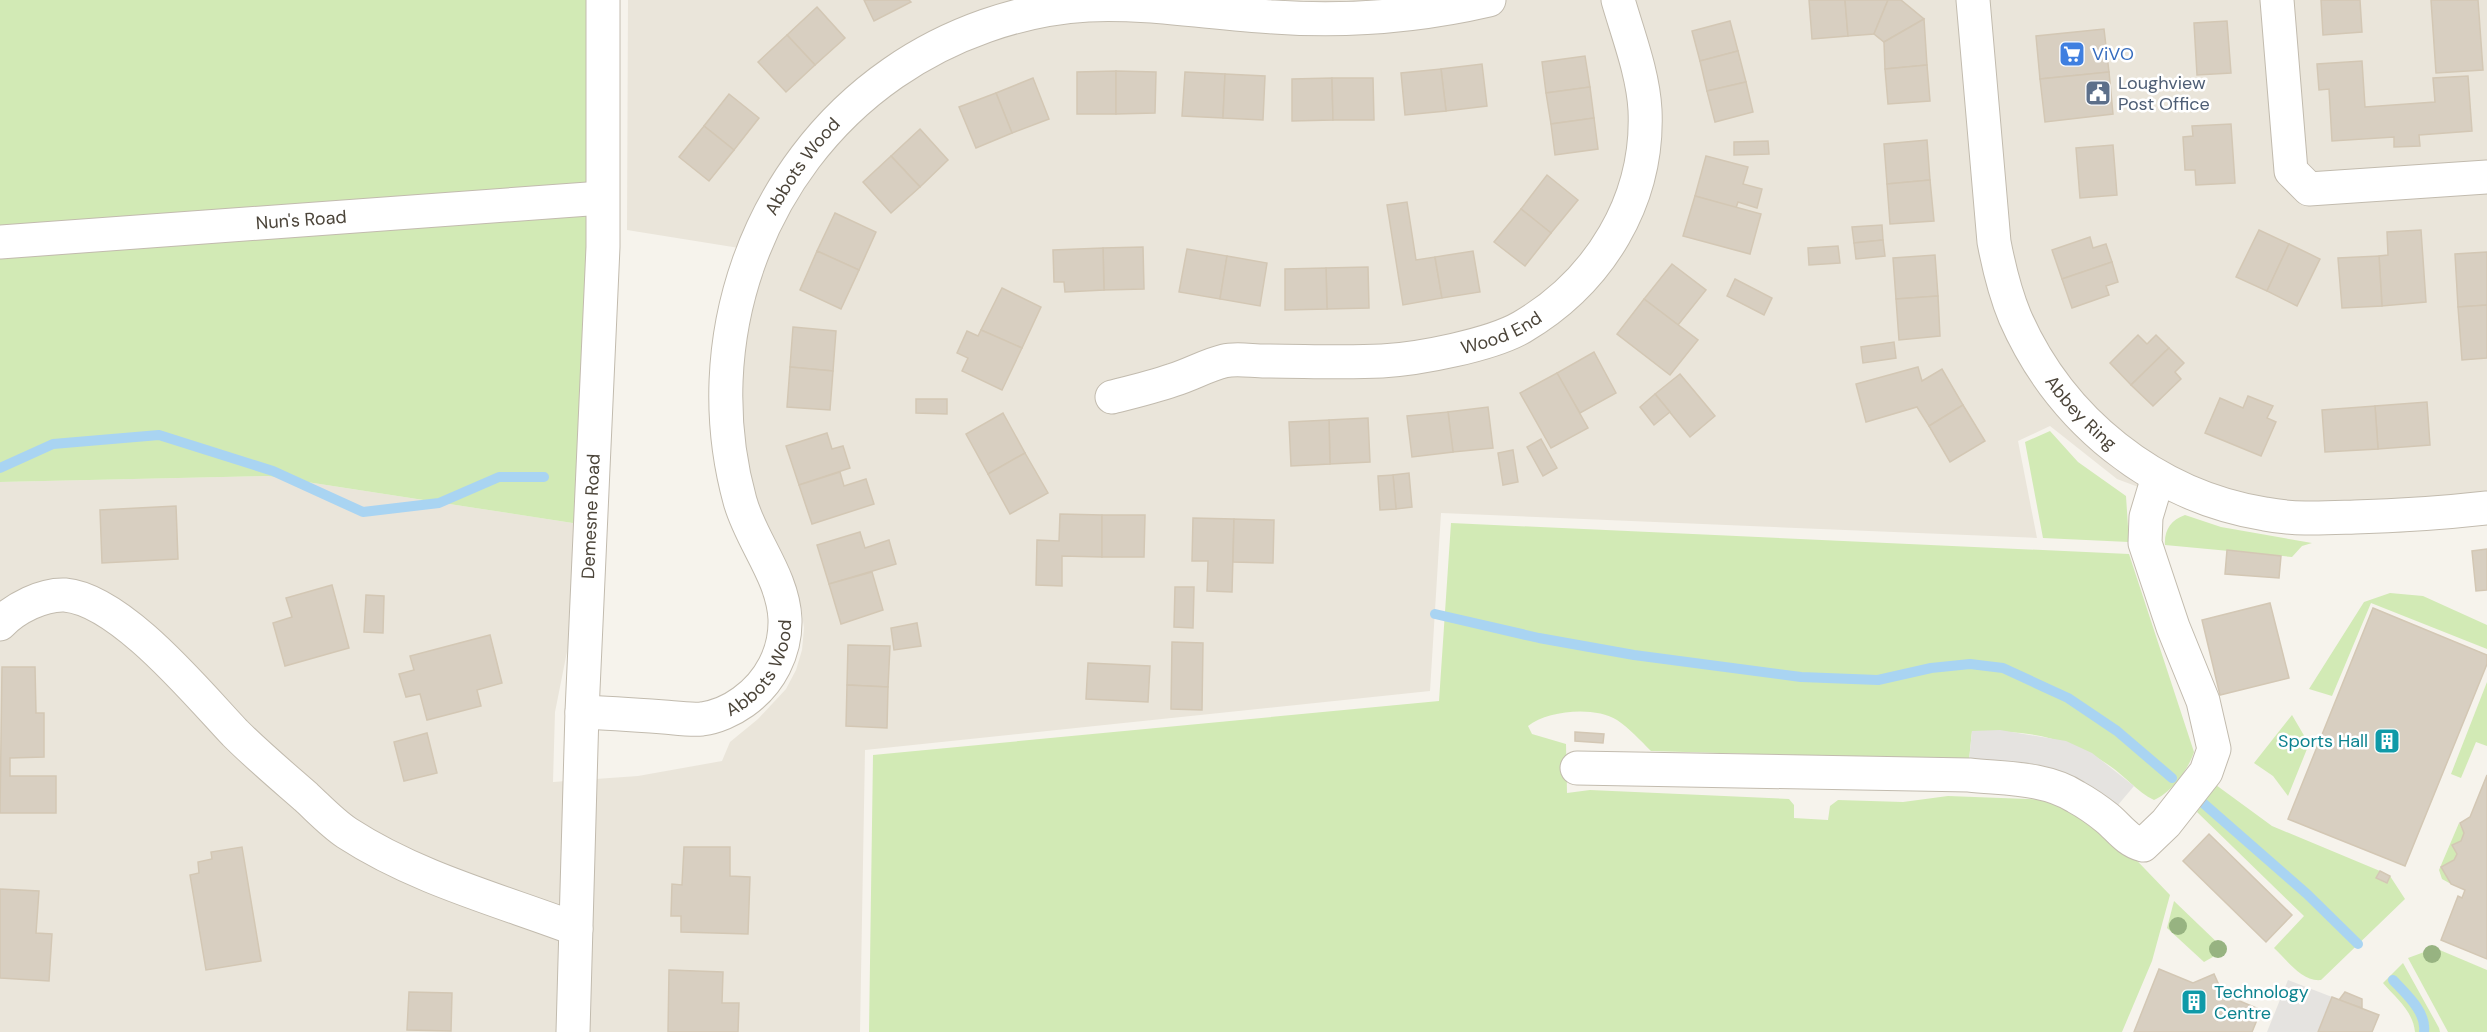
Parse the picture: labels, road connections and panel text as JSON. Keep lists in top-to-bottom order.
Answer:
{
  "streets": {
    "street": [
      "Abbots Wood",
      "Nun's Road",
      "Wood End",
      "Abbey Ring",
      "Demesne Road"
    ]
  },
  "crossings": [
    ["Abbots Wood", "Demesne Road"],
    ["Nun's Road", "Demesne Road"]
  ],
  "places": {
    "supermarket": ["ViVO"],
    "public building": ["Loughview Post Office"],
    "building": ["Sports Hall", "Technology Centre"]
  }
}
